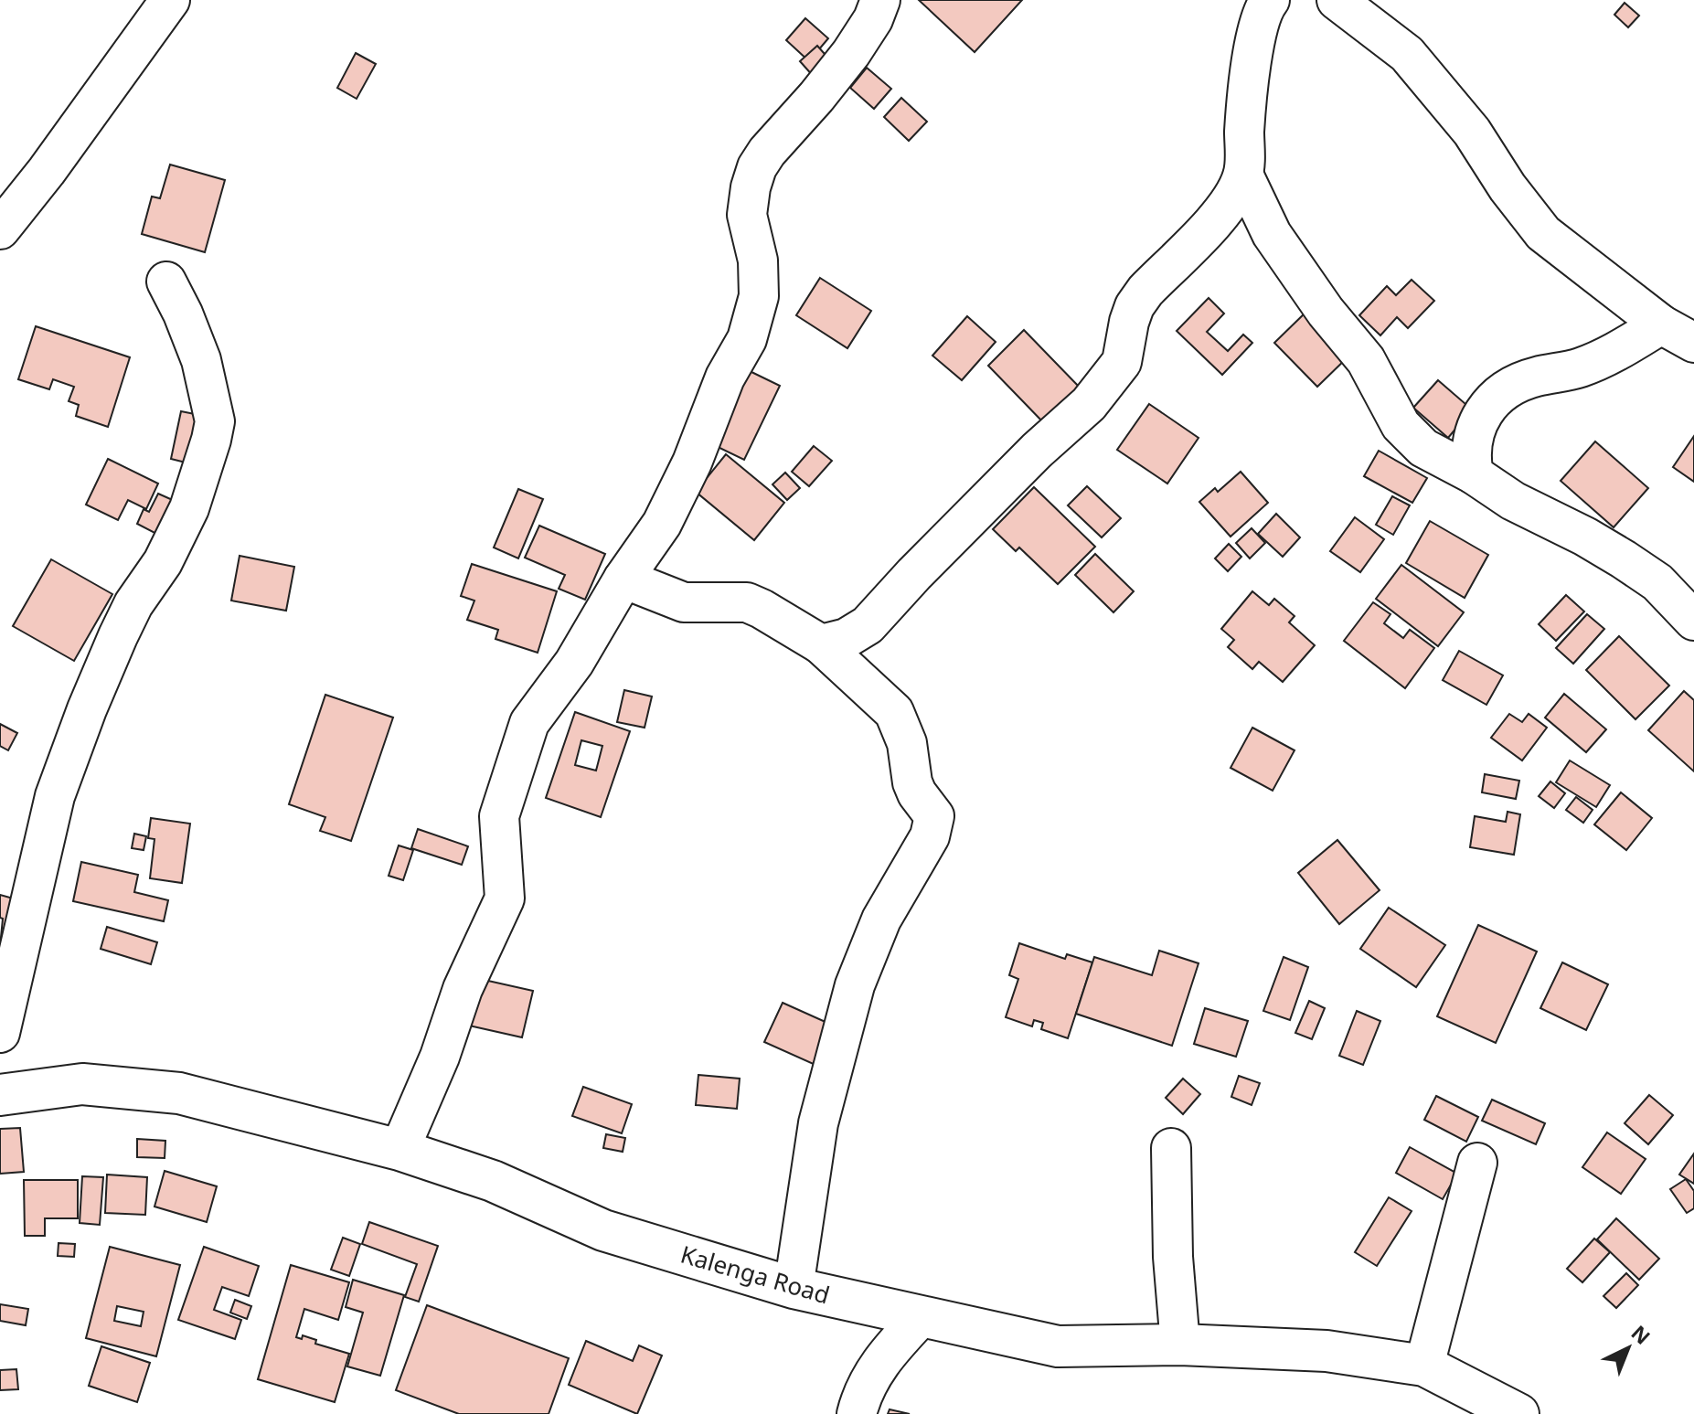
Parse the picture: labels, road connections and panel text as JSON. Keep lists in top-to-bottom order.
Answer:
{
  "streets": {
    "main road": ["Kalenga Road"]
  },
  "north": "top right"
}
